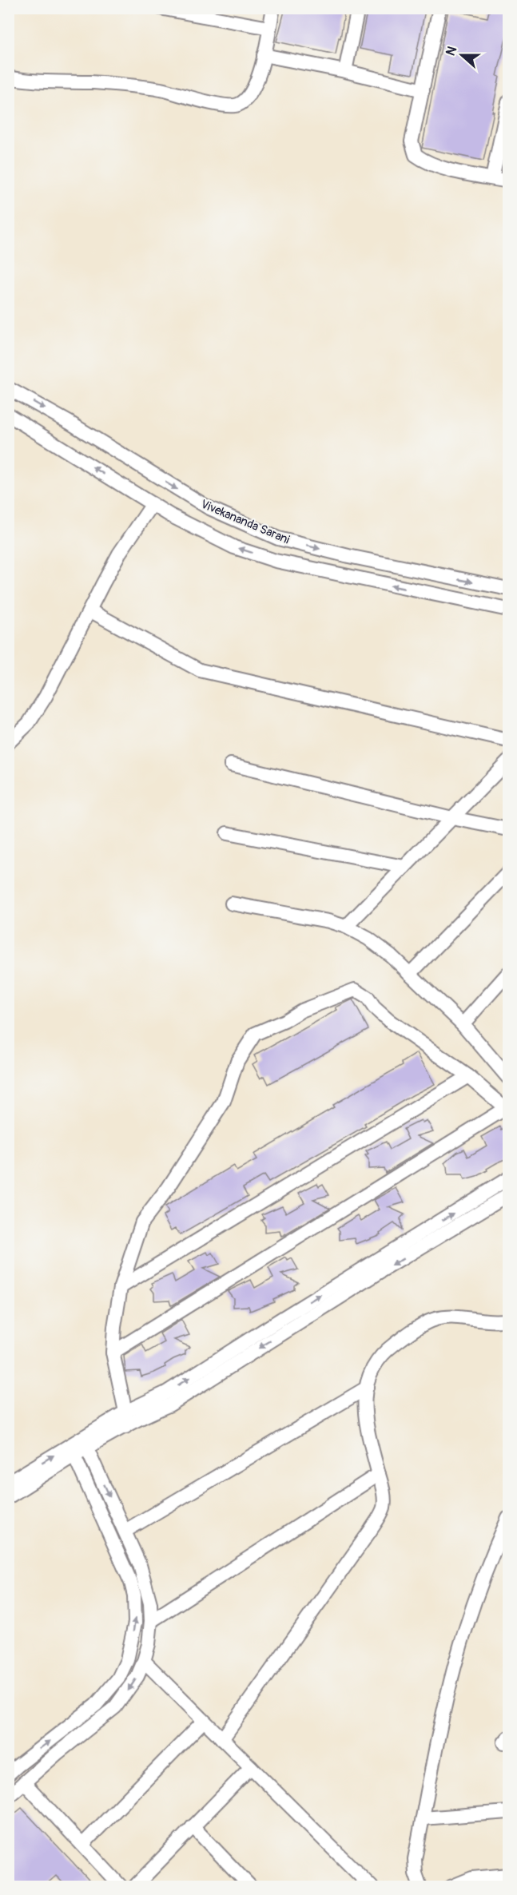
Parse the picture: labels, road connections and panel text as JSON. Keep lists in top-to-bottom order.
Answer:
{
  "streets": {
    "street": ["Vivekananda Sarani"]
  },
  "north": "left"
}
